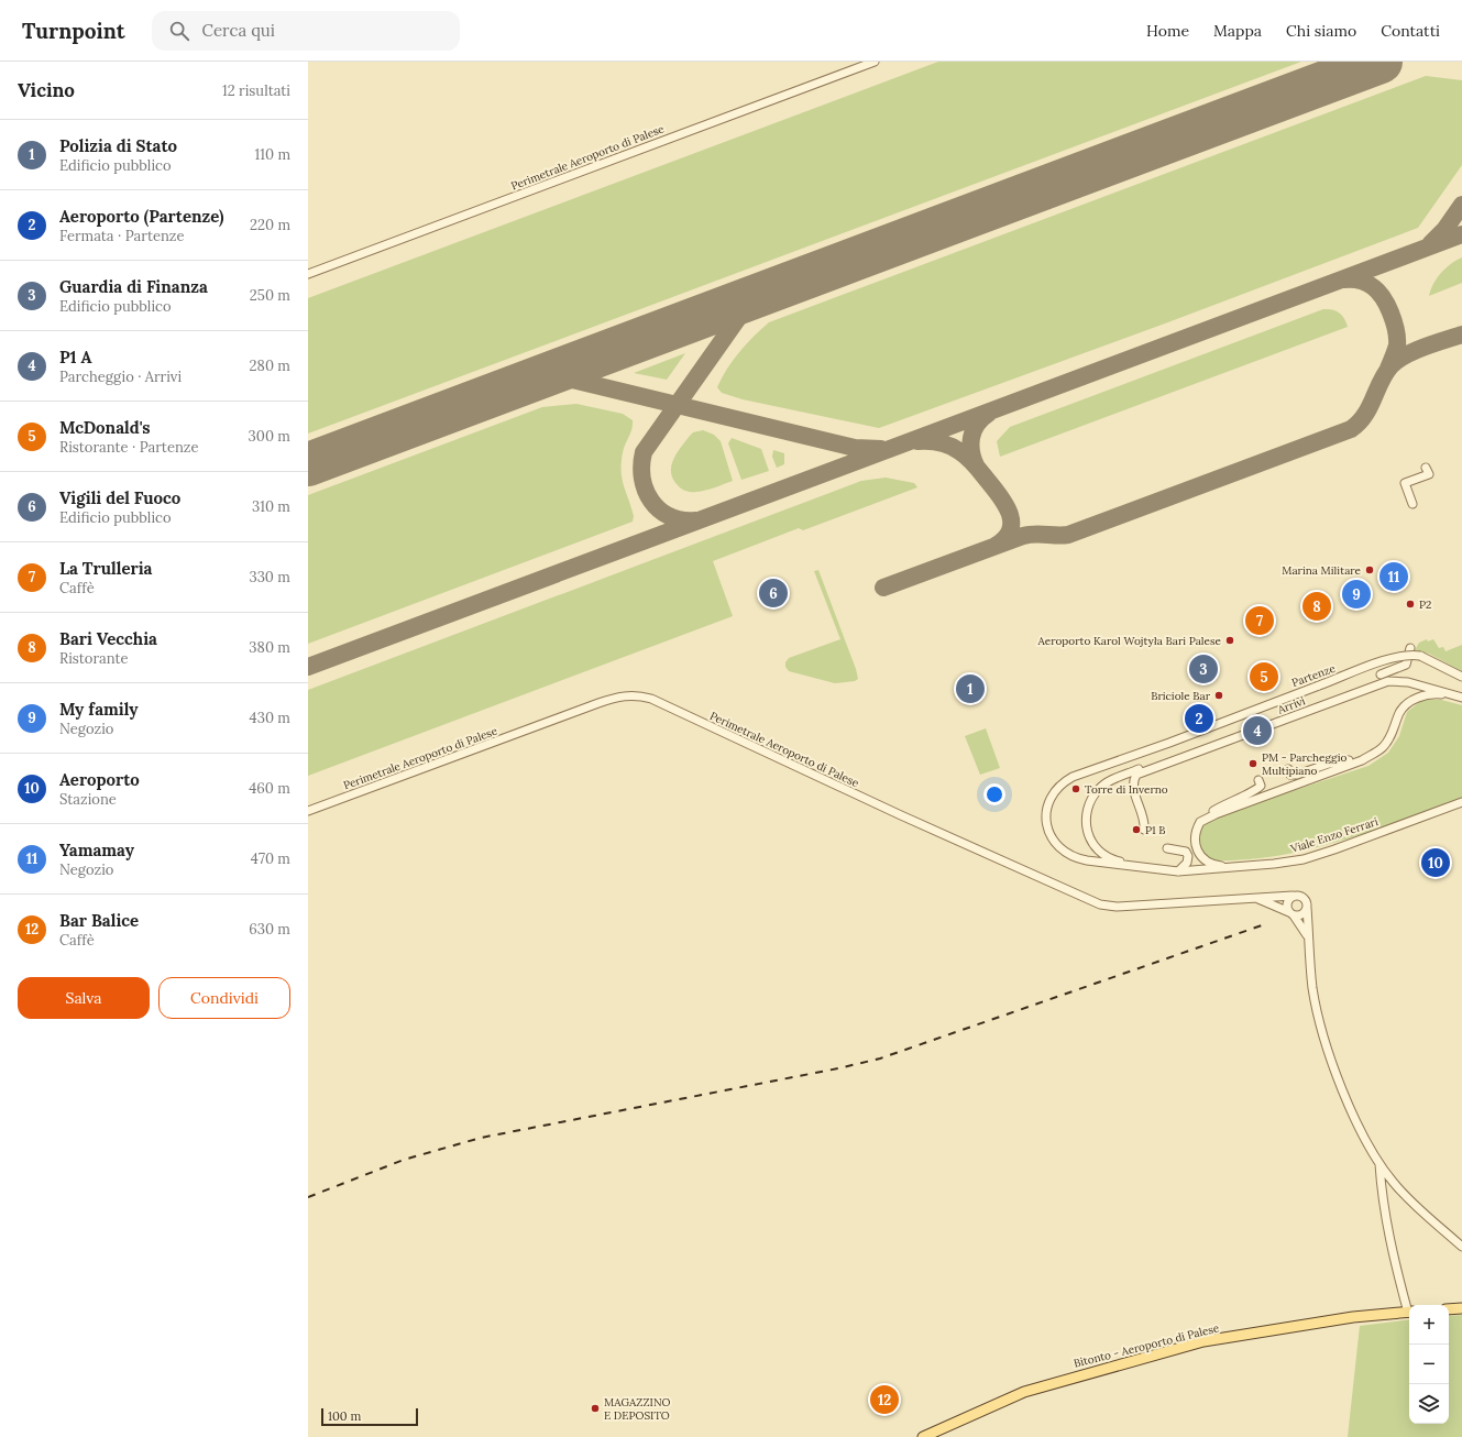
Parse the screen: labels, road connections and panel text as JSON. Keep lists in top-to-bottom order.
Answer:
{
  "streets": {
    "main road": ["Bitonto - Aeroporto di Palese"],
    "street": [
      "Perimetrale Aeroporto di Palese",
      "Partenze",
      "Arrivi",
      "Viale Enzo Ferrari"
    ]
  },
  "crossings": [
    ["Partenze", "Viale Enzo Ferrari"]
  ],
  "places": [
    "Marina Militare",
    "P2",
    "Aeroporto Karol Wojtyła Bari Palese",
    "Briciole Bar",
    "PM - Parcheggio Multipiano",
    "Torre di Inverno",
    "P1 B",
    "MAGAZZINO E DEPOSITO"
  ],
  "scale_bar": "100 m",
  "page": {
    "header": "Turnpoint",
    "search": "Cerca qui",
    "nav": [
      "Home",
      "Mappa",
      "Chi siamo",
      "Contatti"
    ],
    "heading": ["Vicino", "12 risultati"],
    "list": [
      {
        "mark": "1",
        "name": "Polizia di Stato",
        "note": "Edificio pubblico",
        "value": "110 m"
      },
      {
        "mark": "2",
        "name": "Aeroporto (Partenze)",
        "note": "Fermata · Partenze",
        "value": "220 m"
      },
      {
        "mark": "3",
        "name": "Guardia di Finanza",
        "note": "Edificio pubblico",
        "value": "250 m"
      },
      {
        "mark": "4",
        "name": "P1 A",
        "note": "Parcheggio · Arrivi",
        "value": "280 m"
      },
      {
        "mark": "5",
        "name": "McDonald's",
        "note": "Ristorante · Partenze",
        "value": "300 m"
      },
      {
        "mark": "6",
        "name": "Vigili del Fuoco",
        "note": "Edificio pubblico",
        "value": "310 m"
      },
      {
        "mark": "7",
        "name": "La Trulleria",
        "note": "Caffè",
        "value": "330 m"
      },
      {
        "mark": "8",
        "name": "Bari Vecchia",
        "note": "Ristorante",
        "value": "380 m"
      },
      {
        "mark": "9",
        "name": "My family",
        "note": "Negozio",
        "value": "430 m"
      },
      {
        "mark": "10",
        "name": "Aeroporto",
        "note": "Stazione",
        "value": "460 m"
      },
      {
        "mark": "11",
        "name": "Yamamay",
        "note": "Negozio",
        "value": "470 m"
      },
      {
        "mark": "12",
        "name": "Bar Balice",
        "note": "Caffè",
        "value": "630 m"
      }
    ],
    "pins": [
      "11",
      "6",
      "9",
      "8",
      "7",
      "3",
      "5",
      "1",
      "2",
      "4",
      "10",
      "12"
    ],
    "buttons": ["Salva", "Condividi"],
    "map_buttons": ["+", "−"],
    "scale": "100 m"
  }
}
